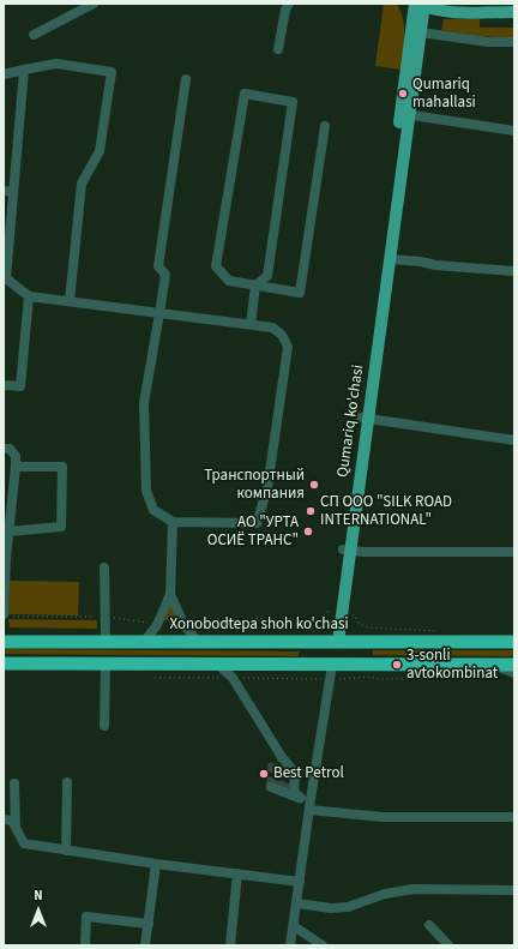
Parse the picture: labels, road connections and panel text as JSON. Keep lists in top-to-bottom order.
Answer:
{
  "streets": {
    "highway": ["Qumariq ko'chasi", "Xonobodtepa shoh ko'chasi"]
  },
  "crossings": [
    ["Qumariq ko'chasi", "Xonobodtepa shoh ko'chasi"]
  ],
  "places": [
    "Qumariq mahallasi",
    "Транспортный компания",
    "СП ООО \"SILK ROAD INTERNATIONAL\"",
    "АО \"УРТА ОСИЁ ТРАНС\"",
    "3-sonli avtokombinat",
    "Best Petrol"
  ],
  "north": "top"
}
